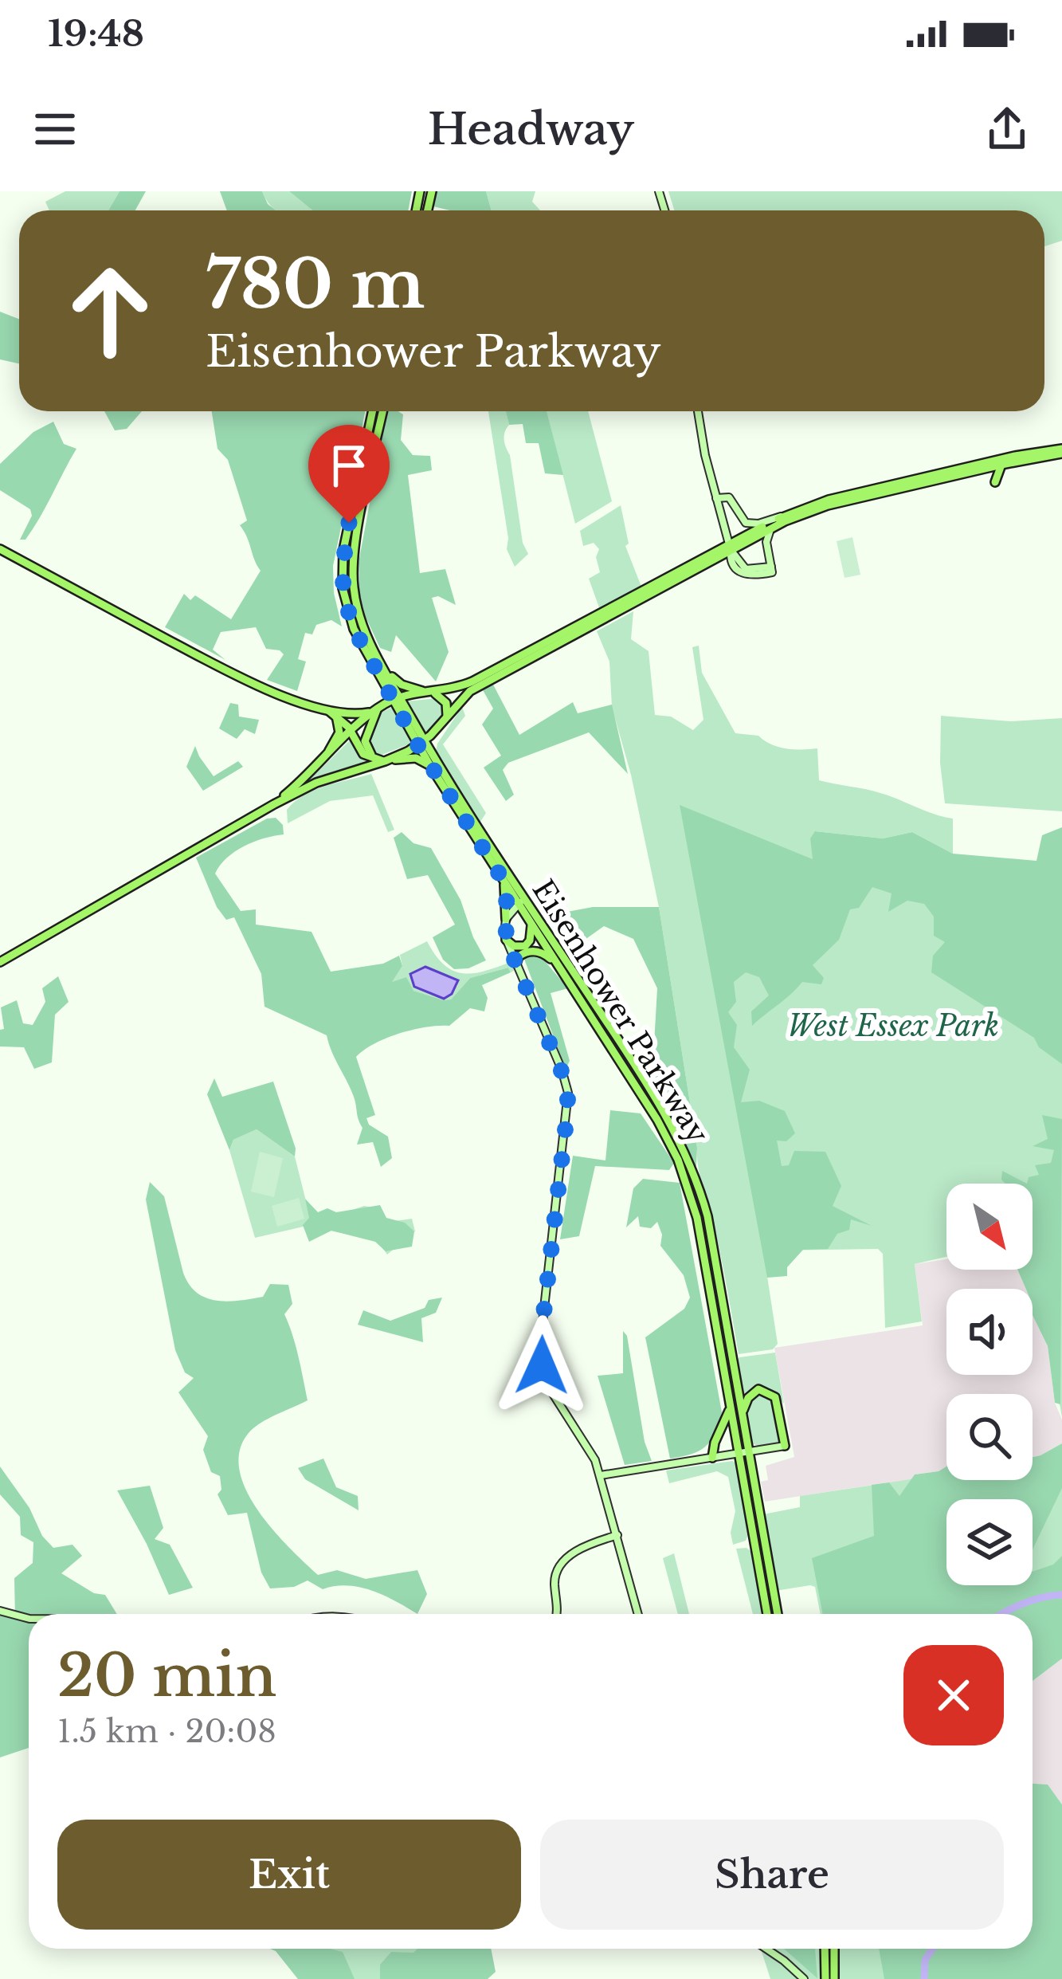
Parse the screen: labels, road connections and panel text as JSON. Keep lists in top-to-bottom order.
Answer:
{
  "streets": {
    "main road": ["Eisenhower Parkway"]
  },
  "parks": ["West Essex Park"],
  "north": "bottom right",
  "page": {
    "status": "19:48",
    "header": "Headway",
    "turn": ["780 m", "Eisenhower Parkway"],
    "heading": ["20 min", "1.5 km · 20:08"],
    "buttons": ["Exit", "Share"]
  }
}
